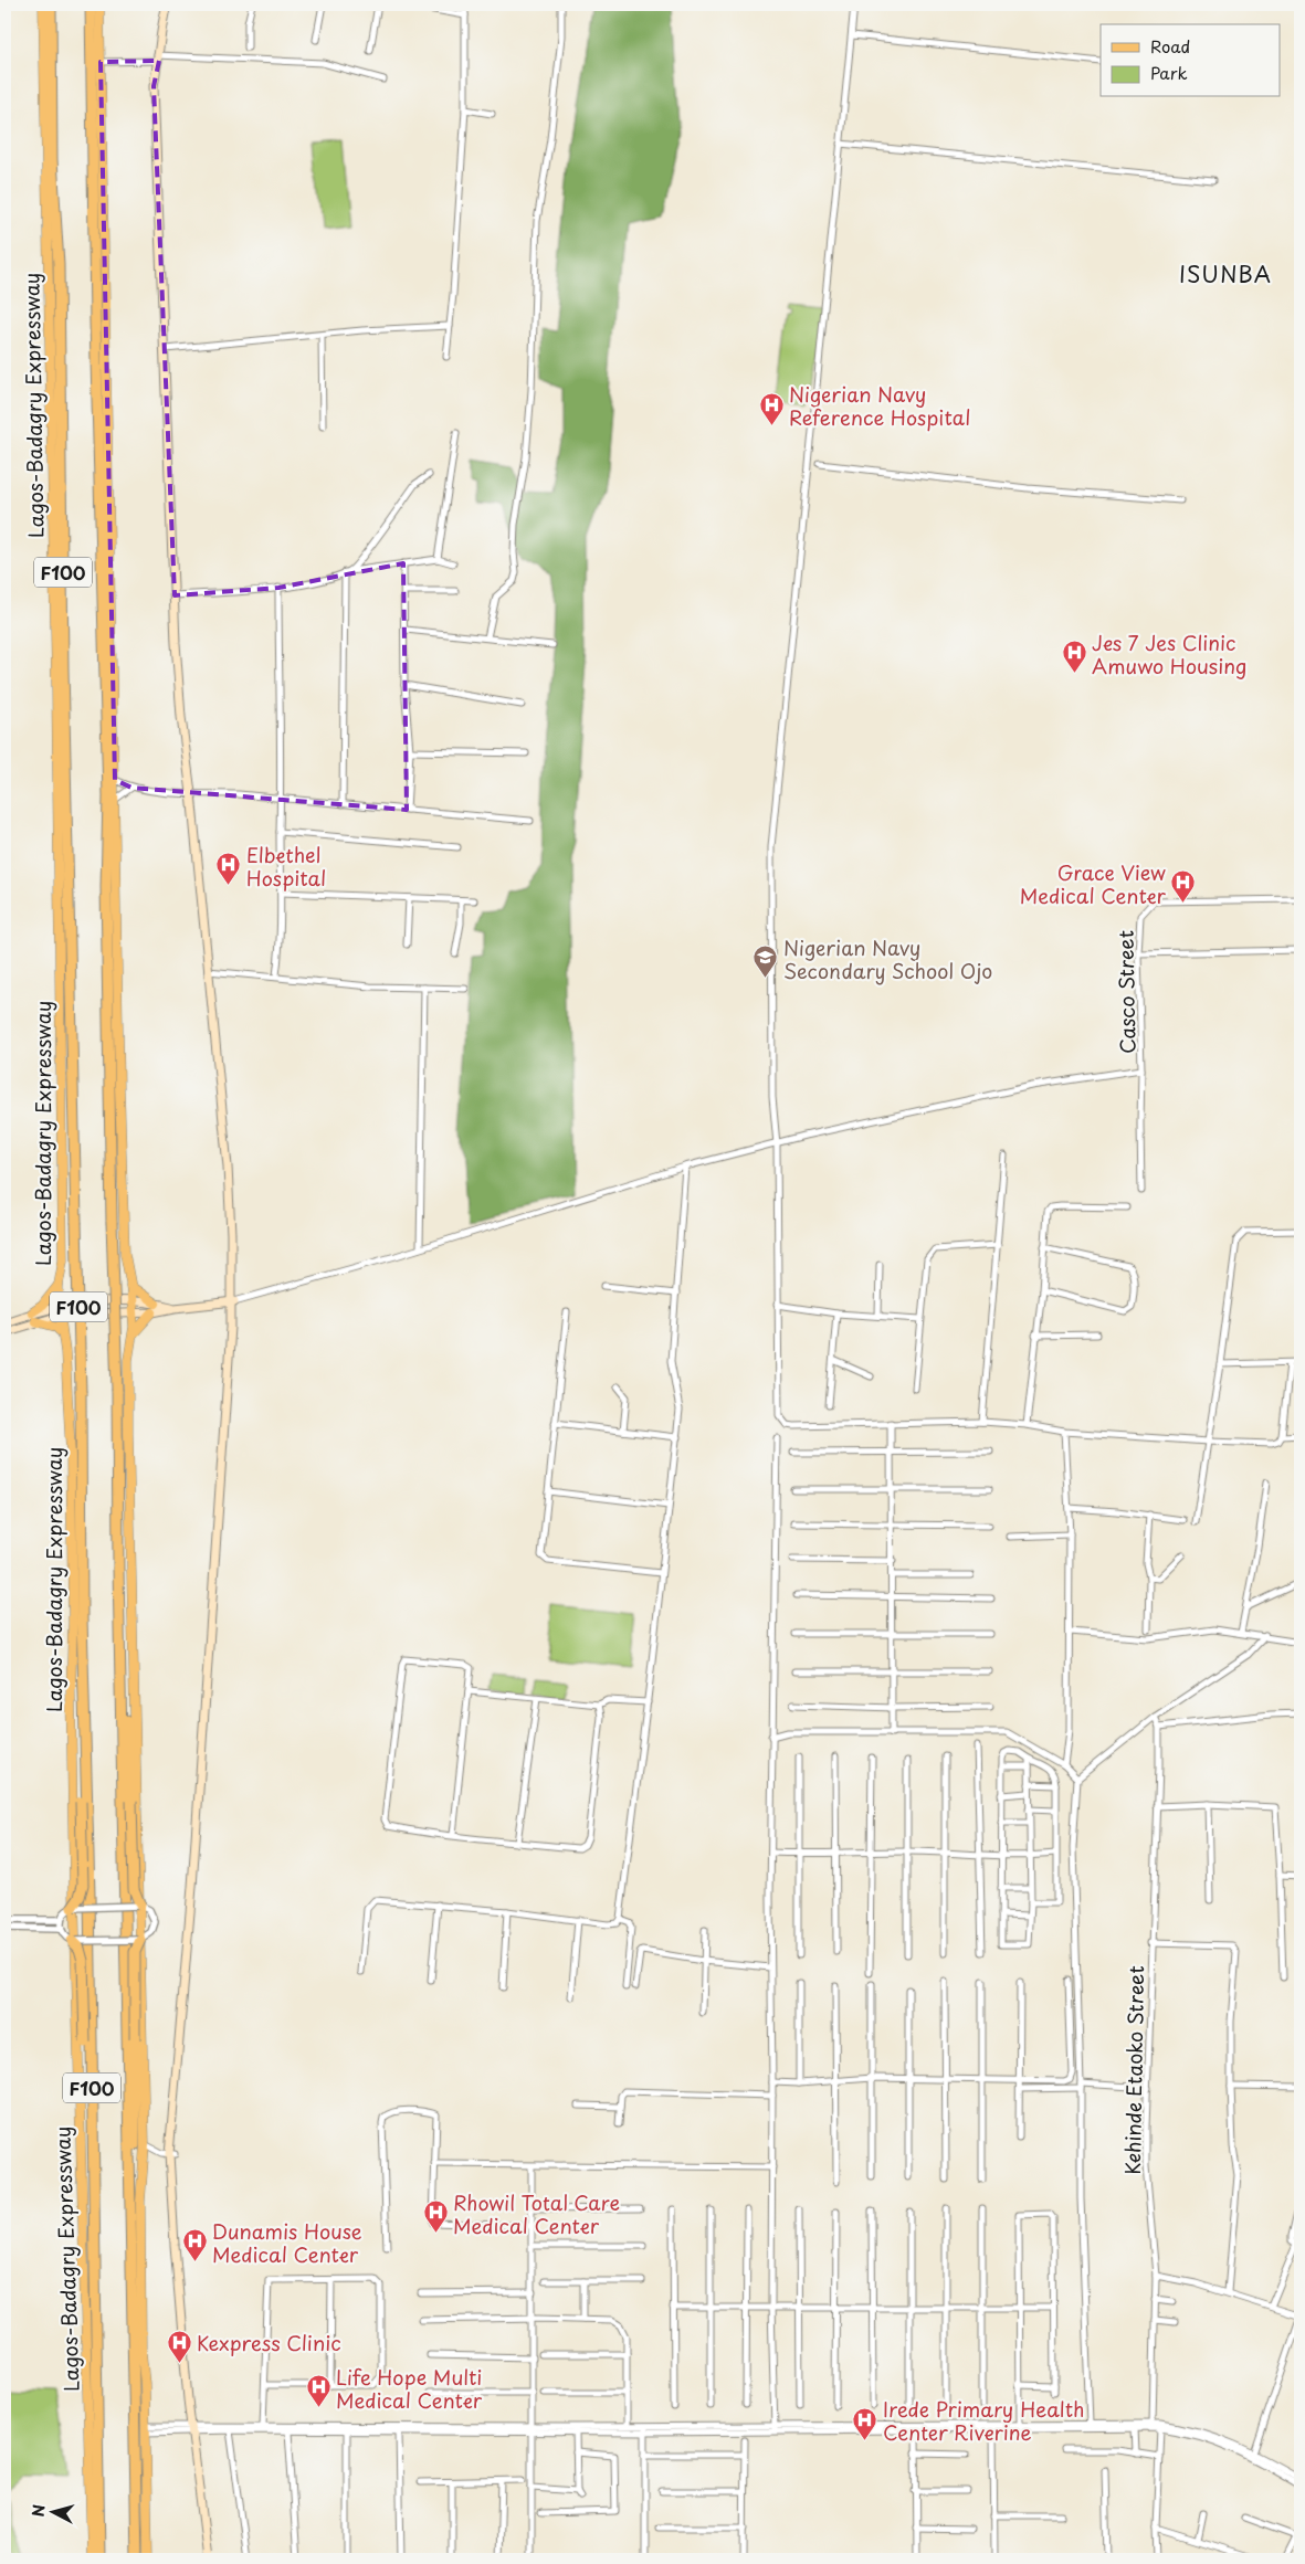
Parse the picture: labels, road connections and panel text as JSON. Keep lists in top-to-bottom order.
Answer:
{
  "streets": {
    "highway": ["Lagos-Badagry Expressway", "F100"],
    "street": ["Casco Street", "Kehinde Etaoko Street"]
  },
  "districts": ["ISUNBA"],
  "places": {
    "hospital": [
      "Nigerian Navy Reference Hospital",
      "Jes 7 Jes Clinic Amuwo Housing",
      "Elbethel Hospital",
      "Grace View Medical Center",
      "Rhowil Total Care Medical Center",
      "Dunamis House Medical Center",
      "Kexpress Clinic",
      "Life Hope Multi Medical Center",
      "Irede Primary Health Center Riverine"
    ],
    "school or university": ["Nigerian Navy Secondary School Ojo"]
  },
  "legend": ["Road", "Park"],
  "north": "left"
}
